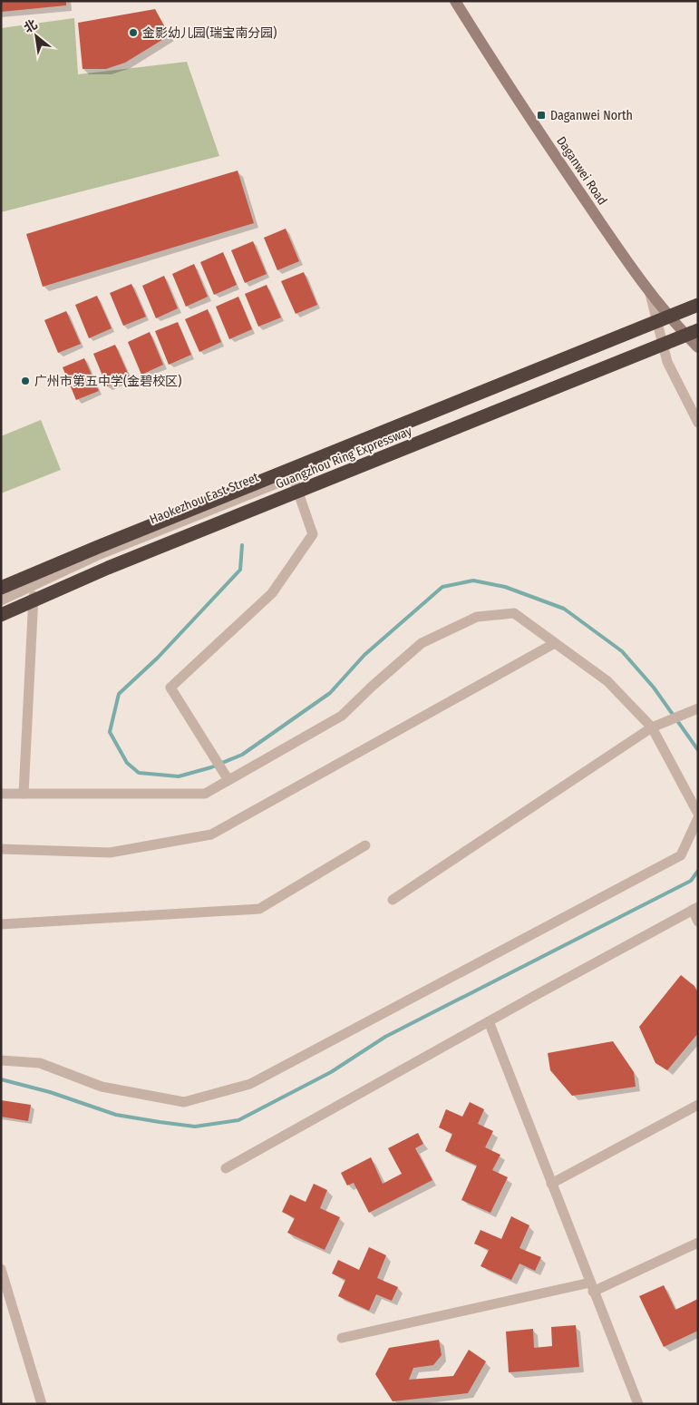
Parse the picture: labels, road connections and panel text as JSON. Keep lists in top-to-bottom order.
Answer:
{
  "streets": {
    "highway": ["Guangzhou Ring Expressway"],
    "street": ["Daganwei Road", "Haokezhou East Street"]
  },
  "places": {
    "other": ["金影幼儿园(瑞宝南分园)", "广州市第五中学(金碧校区)"],
    "transit": ["Daganwei North"]
  },
  "north": "top left"
}
